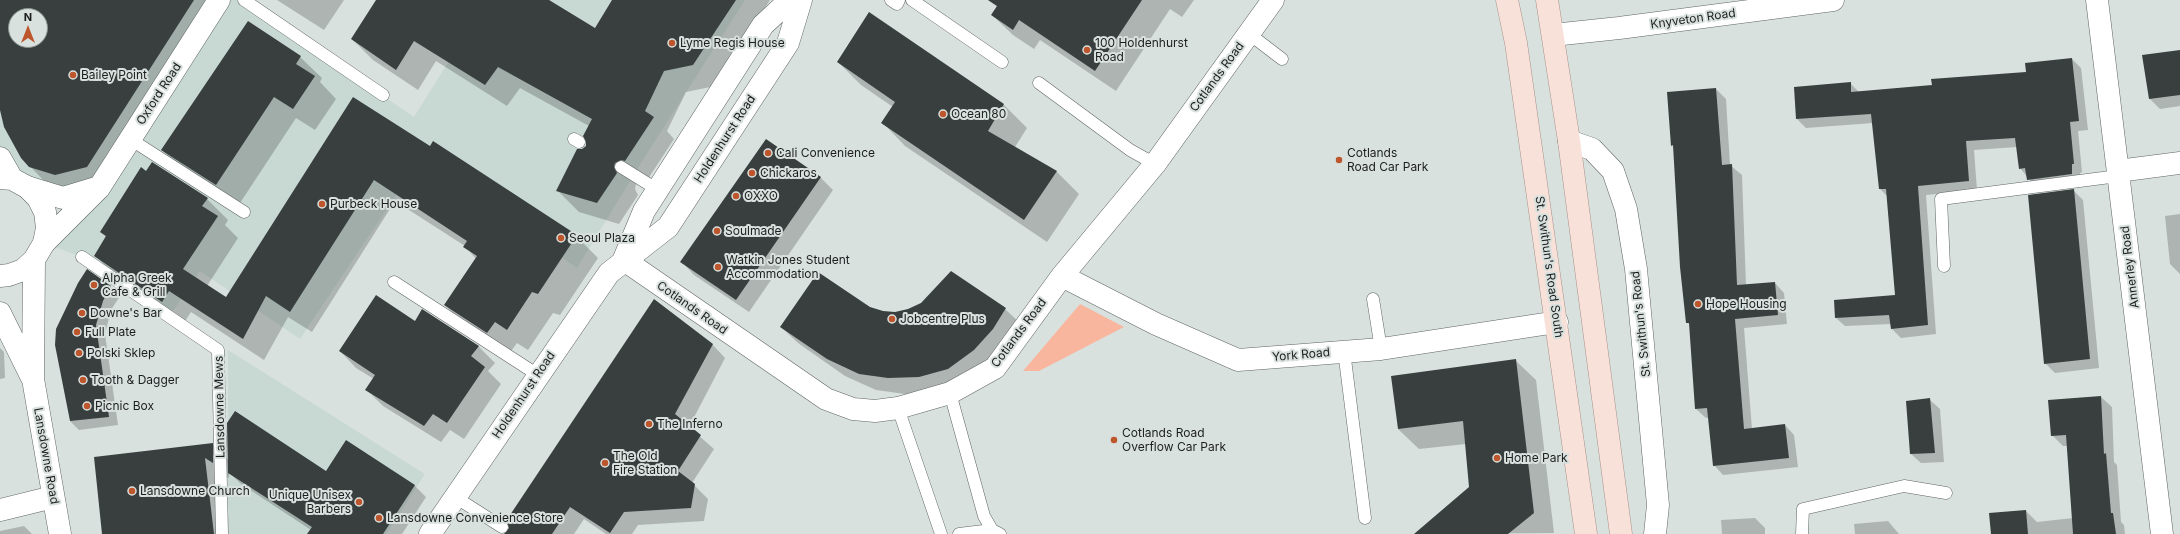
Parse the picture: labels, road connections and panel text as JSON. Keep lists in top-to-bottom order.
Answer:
{
  "streets": {
    "main road": ["St. Swithun's Road South"],
    "street": [
      "Knyveton Road",
      "Cotlands Road",
      "Oxford Road",
      "Holdenhurst Road",
      "Annerley Road",
      "St. Swithun's Road",
      "York Road",
      "Lansdowne Road"
    ],
    "lane": ["Lansdowne Mews"]
  },
  "crossings": [
    ["Cotlands Road", "Holdenhurst Road"],
    ["Cotlands Road", "York Road"],
    ["Oxford Road", "Lansdowne Road"],
    ["St. Swithun's Road South", "York Road"]
  ],
  "places": [
    "Lyme Regis House",
    "100 Holdenhurst Road",
    "Bailey Point",
    "Ocean 80",
    "Cali Convenience",
    "Cotlands Road Car Park",
    "Chickaros",
    "OXXO",
    "Purbeck House",
    "Soulmade",
    "Seoul Plaza",
    "Watkin Jones Student Accommodation",
    "Alpha Greek Cafe & Grill",
    "Hope Housing",
    "Downe's Bar",
    "Jobcentre Plus",
    "Full Plate",
    "Polski Sklep",
    "Tooth & Dagger",
    "Picnic Box",
    "The Inferno",
    "Cotlands Road Overflow Car Park",
    "Home Park",
    "The Old Fire Station",
    "Lansdowne Church",
    "Unique Unisex Barbers",
    "Lansdowne Convenience Store"
  ],
  "north": "top"
}
